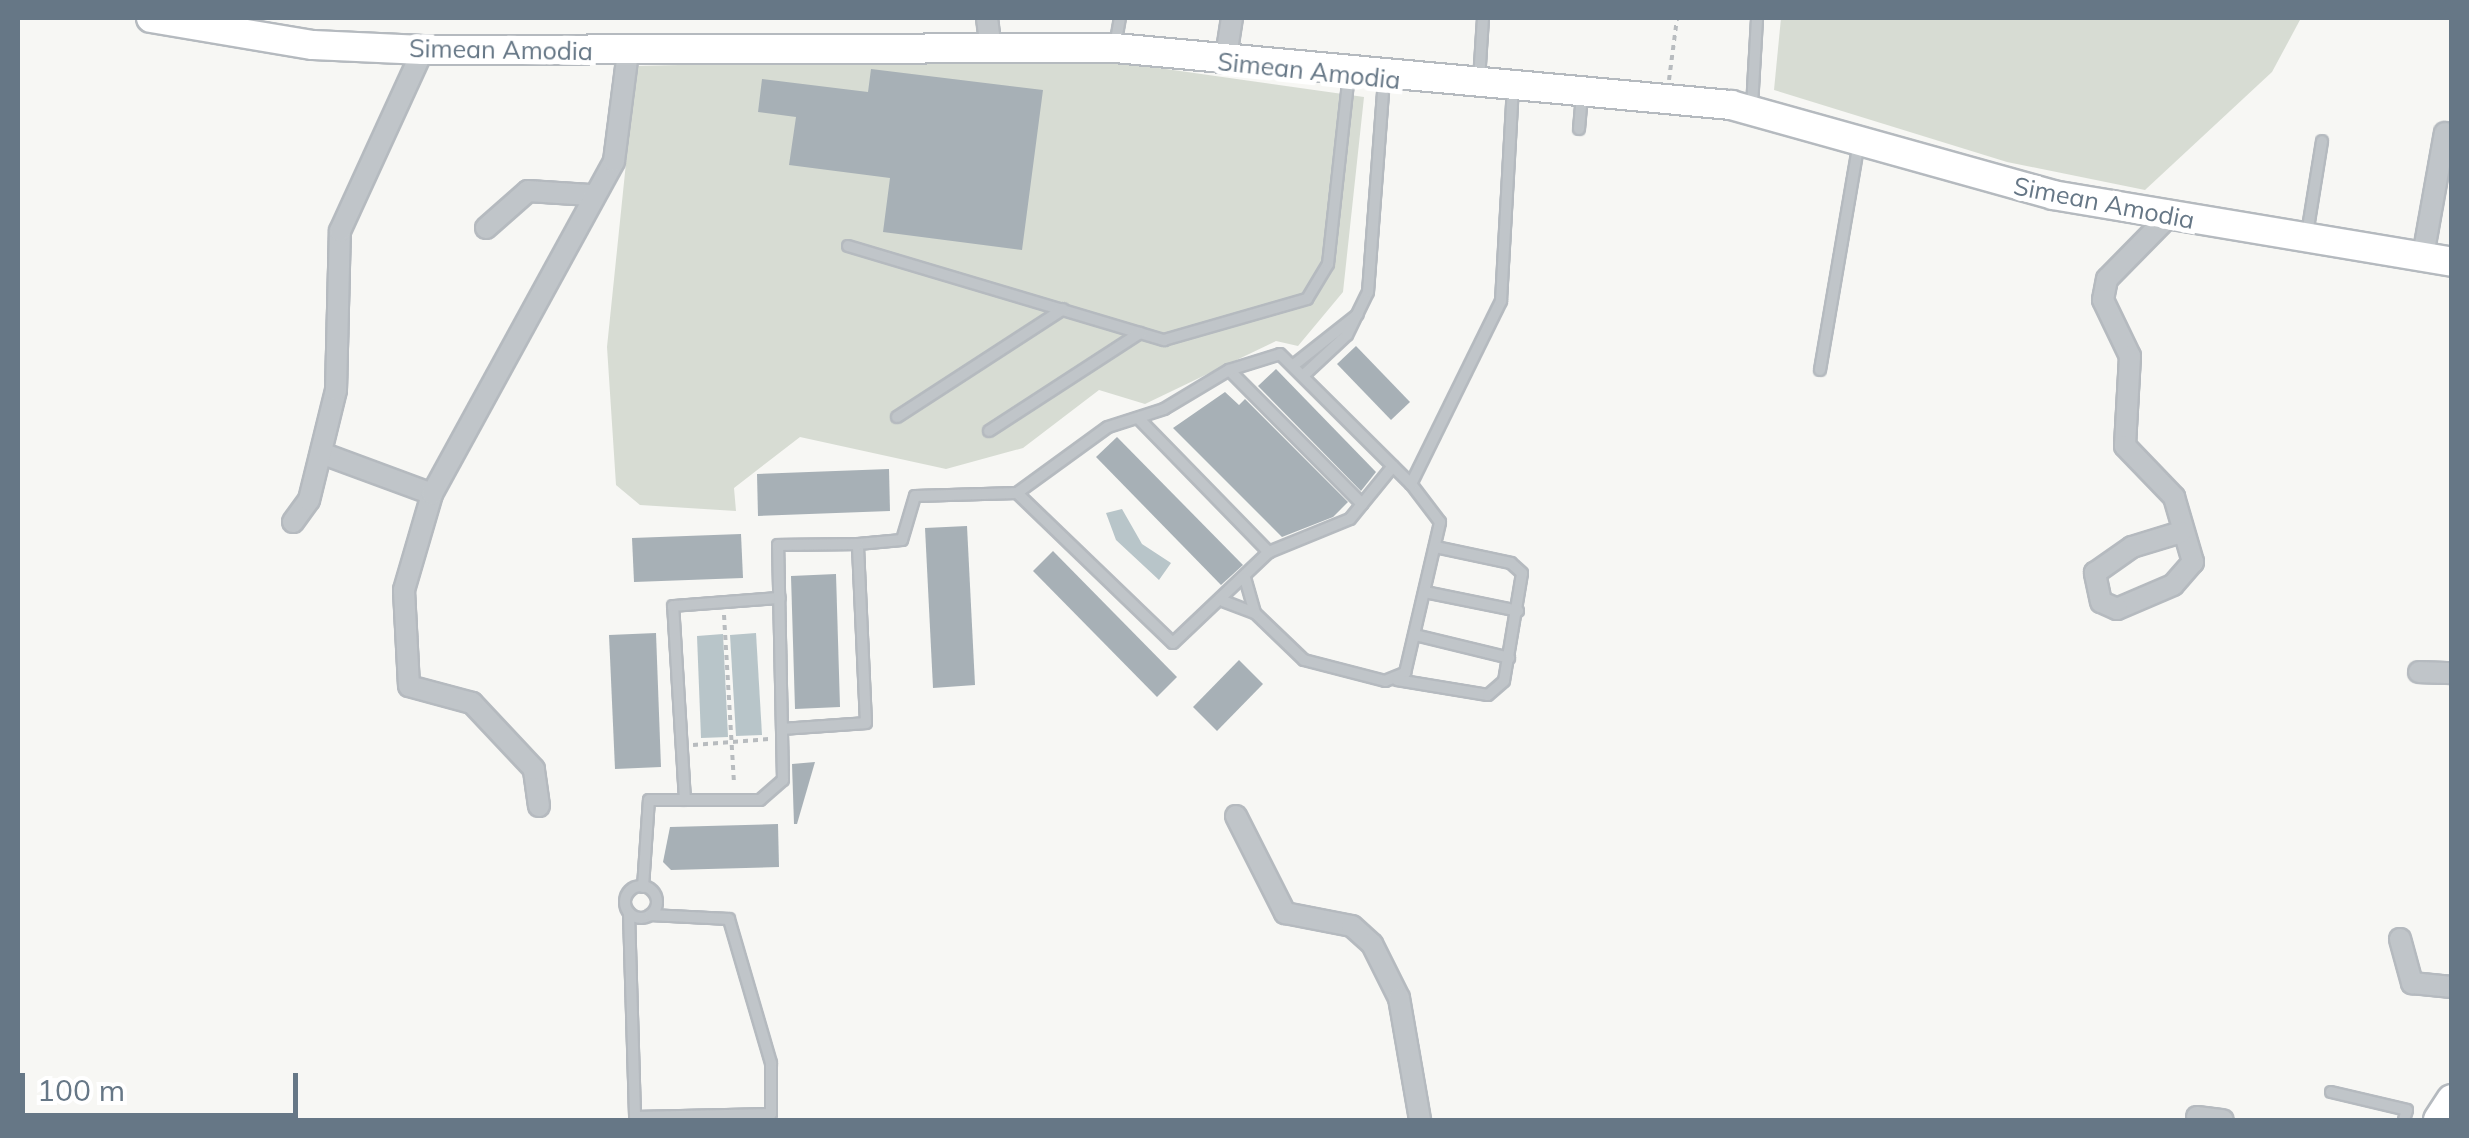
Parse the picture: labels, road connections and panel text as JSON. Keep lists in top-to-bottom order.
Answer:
{
  "streets": {
    "street": ["Simean Amodia"]
  },
  "scale_bar": "100 m"
}
